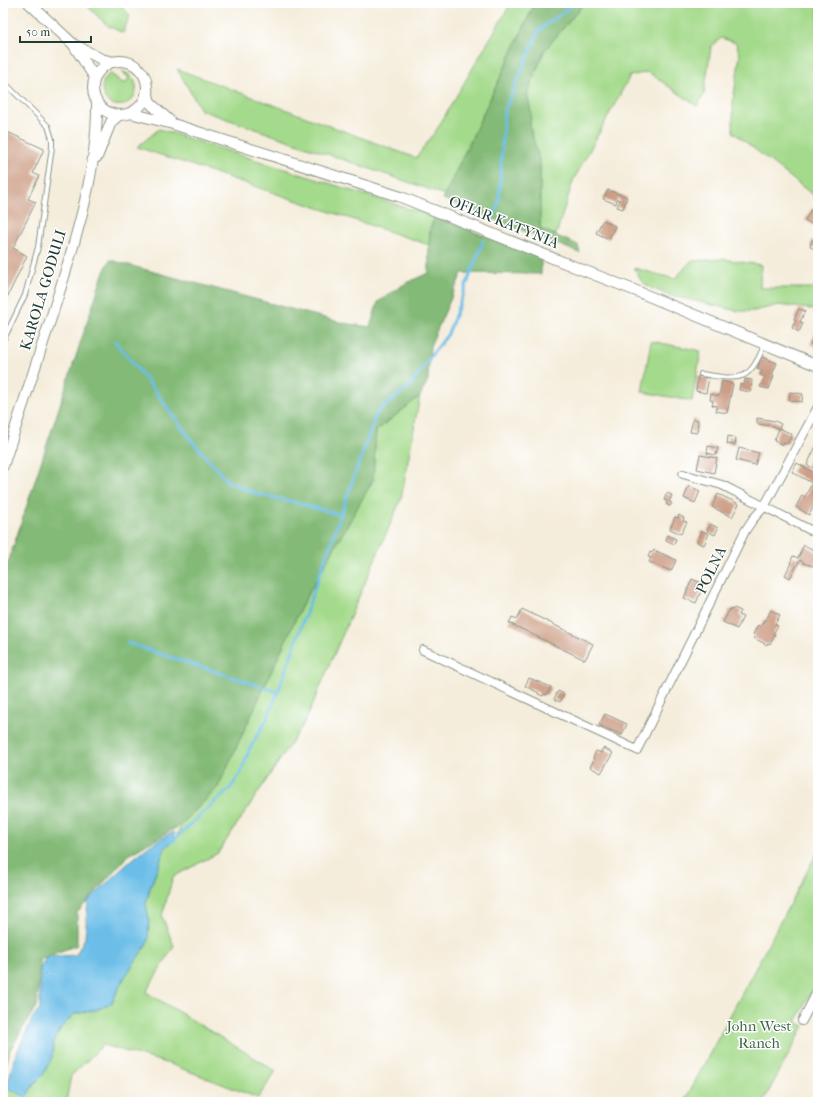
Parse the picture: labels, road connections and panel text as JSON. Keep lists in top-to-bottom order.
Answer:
{
  "streets": {
    "street": ["OFIAR KATYNIA", "KAROLA GODULI", "POLNA"]
  },
  "crossings": [
    ["OFIAR KATYNIA", "KAROLA GODULI"]
  ],
  "parks": ["John West Ranch"],
  "scale_bar": "50 m"
}
